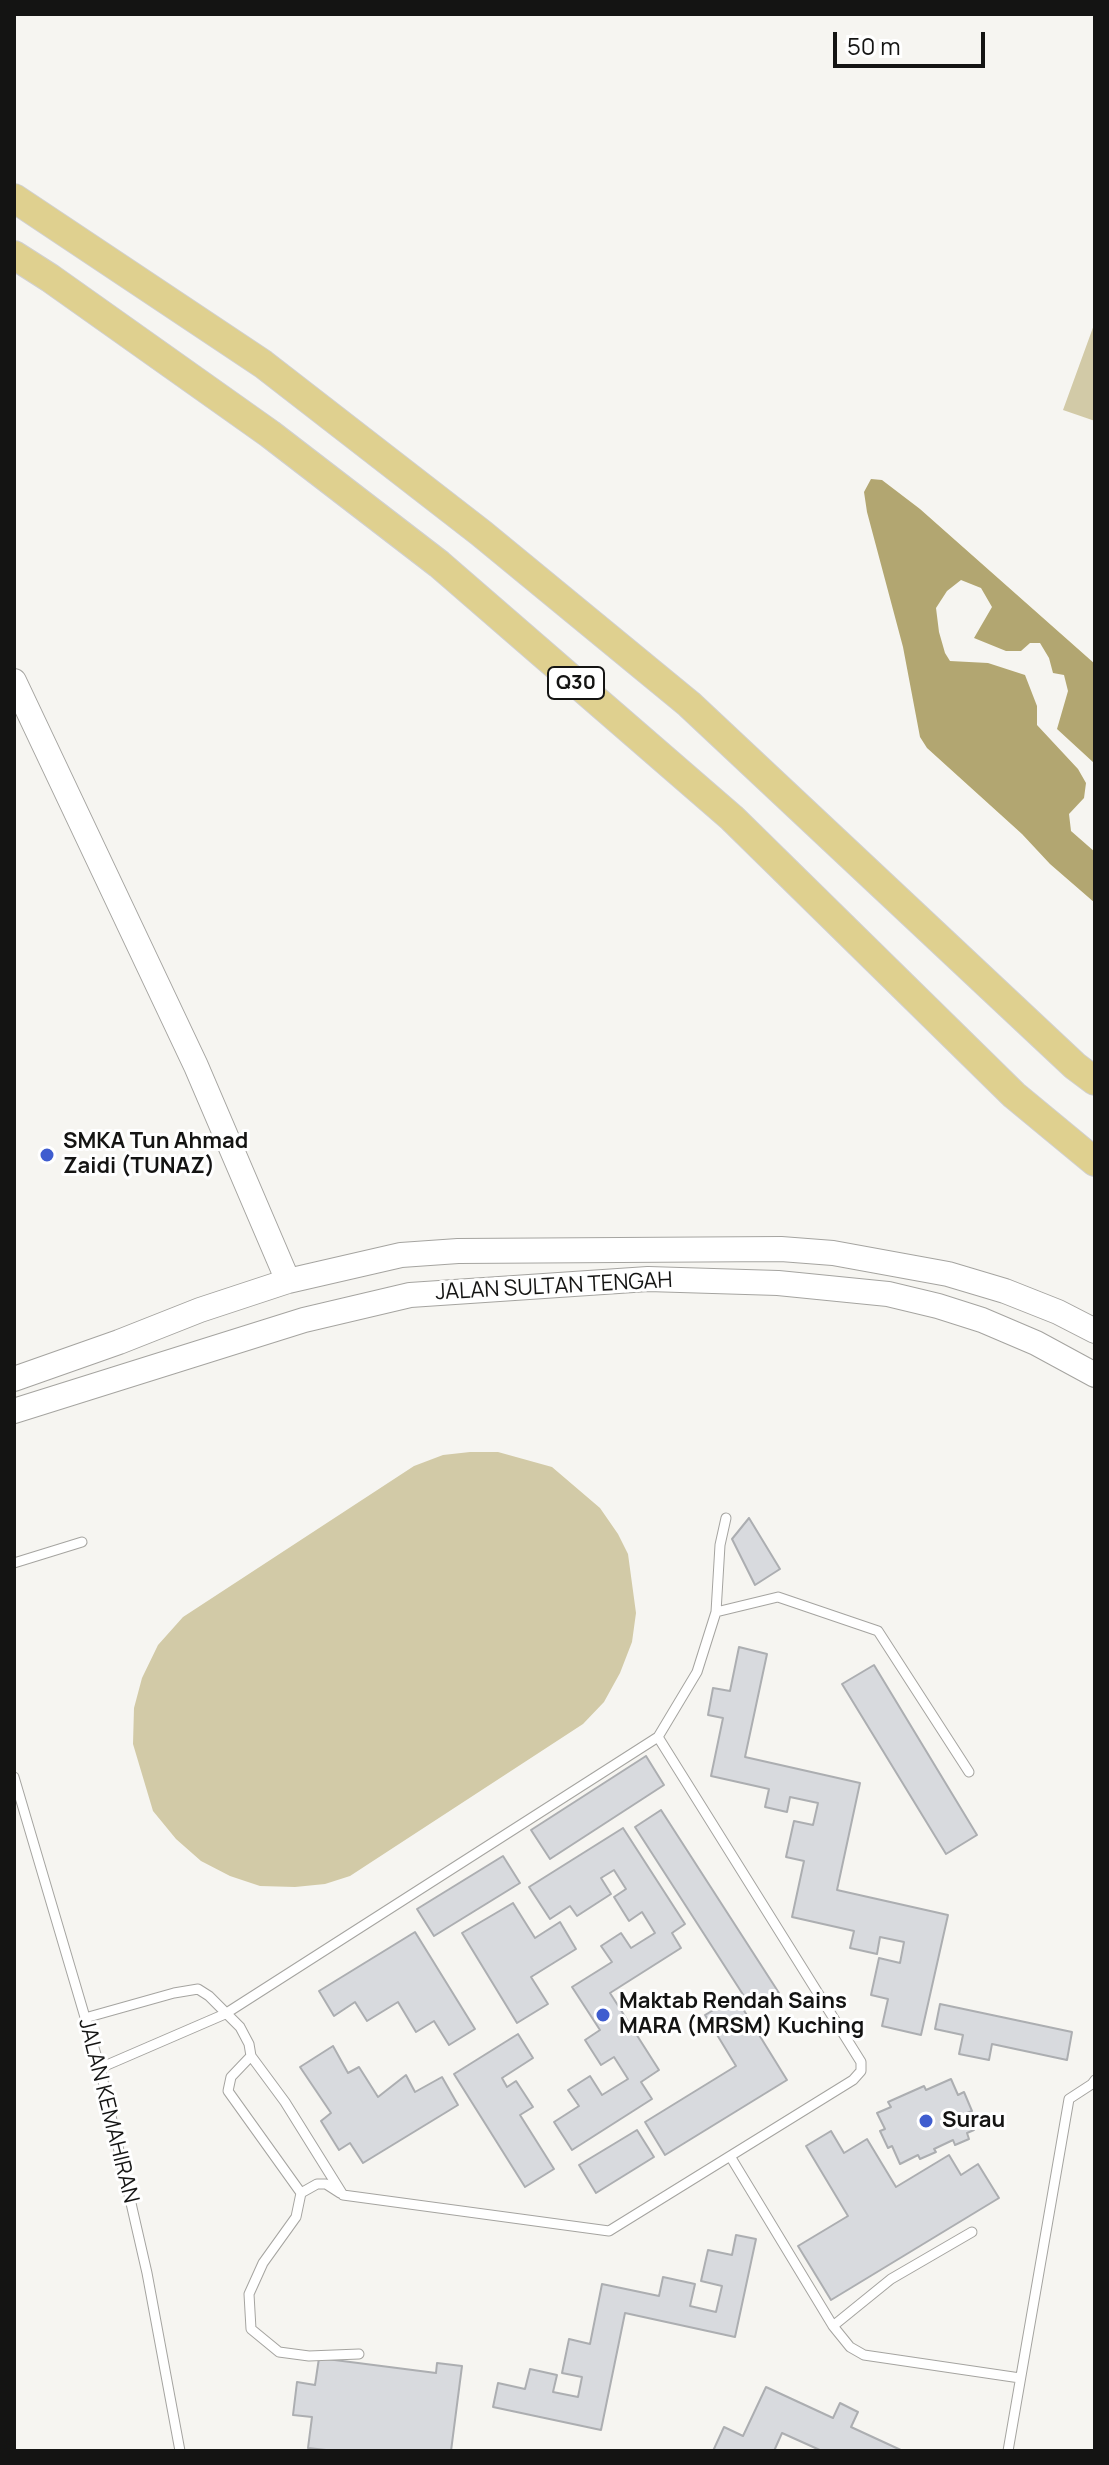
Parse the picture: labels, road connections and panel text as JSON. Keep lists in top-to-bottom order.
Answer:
{
  "streets": {
    "main road": ["Q30", "JALAN SULTAN TENGAH"],
    "lane": ["JALAN KEMAHIRAN"]
  },
  "places": ["SMKA Tun Ahmad Zaidi (TUNAZ)", "Maktab Rendah Sains MARA (MRSM) Kuching", "Surau"],
  "scale_bar": "50 m"
}
